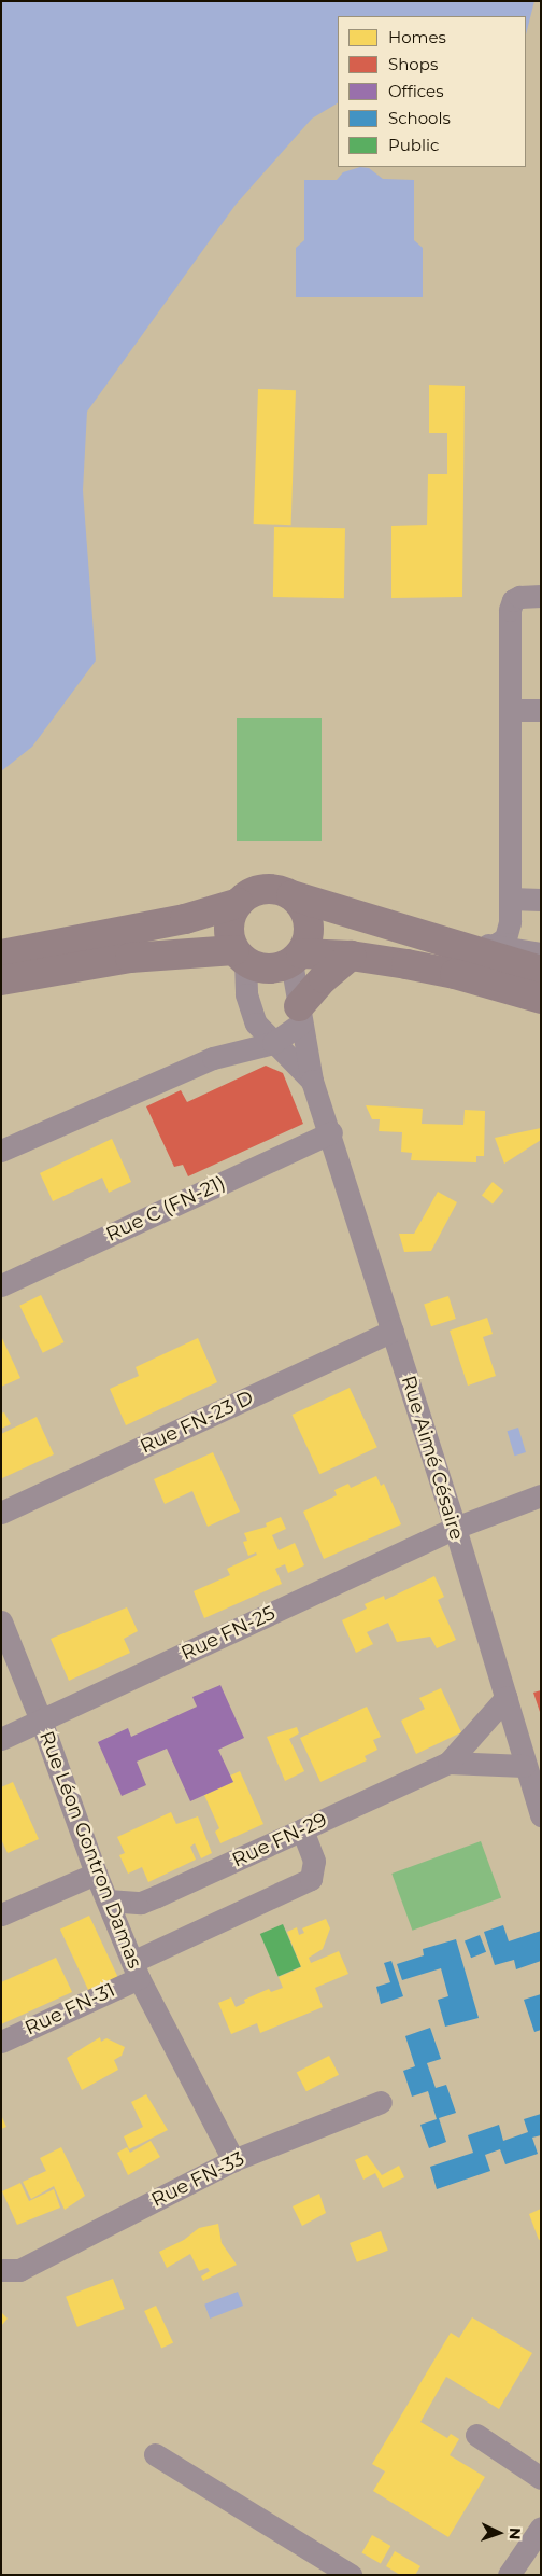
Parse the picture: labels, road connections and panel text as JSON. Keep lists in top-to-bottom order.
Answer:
{
  "streets": {
    "street": [
      "Rue C (FN-21)",
      "Rue FN-23 D",
      "Rue Aimé Césaire",
      "Rue FN-25",
      "Rue FN-29",
      "Rue Léon Gontron Damas",
      "Rue FN-31",
      "Rue FN-33"
    ]
  },
  "crossings": [
    ["Rue C (FN-21)", "Rue Aimé Césaire"],
    ["Rue FN-23 D", "Rue Aimé Césaire"],
    ["Rue Aimé Césaire", "Rue FN-25"],
    ["Rue FN-25", "Rue Léon Gontron Damas"],
    ["Rue FN-29", "Rue Léon Gontron Damas"],
    ["Rue FN-29", "Rue FN-31"],
    ["Rue Léon Gontron Damas", "Rue FN-31"],
    ["Rue Léon Gontron Damas", "Rue FN-33"]
  ],
  "legend": [
    "Homes",
    "Shops",
    "Offices",
    "Schools",
    "Public"
  ],
  "north": "right"
}
